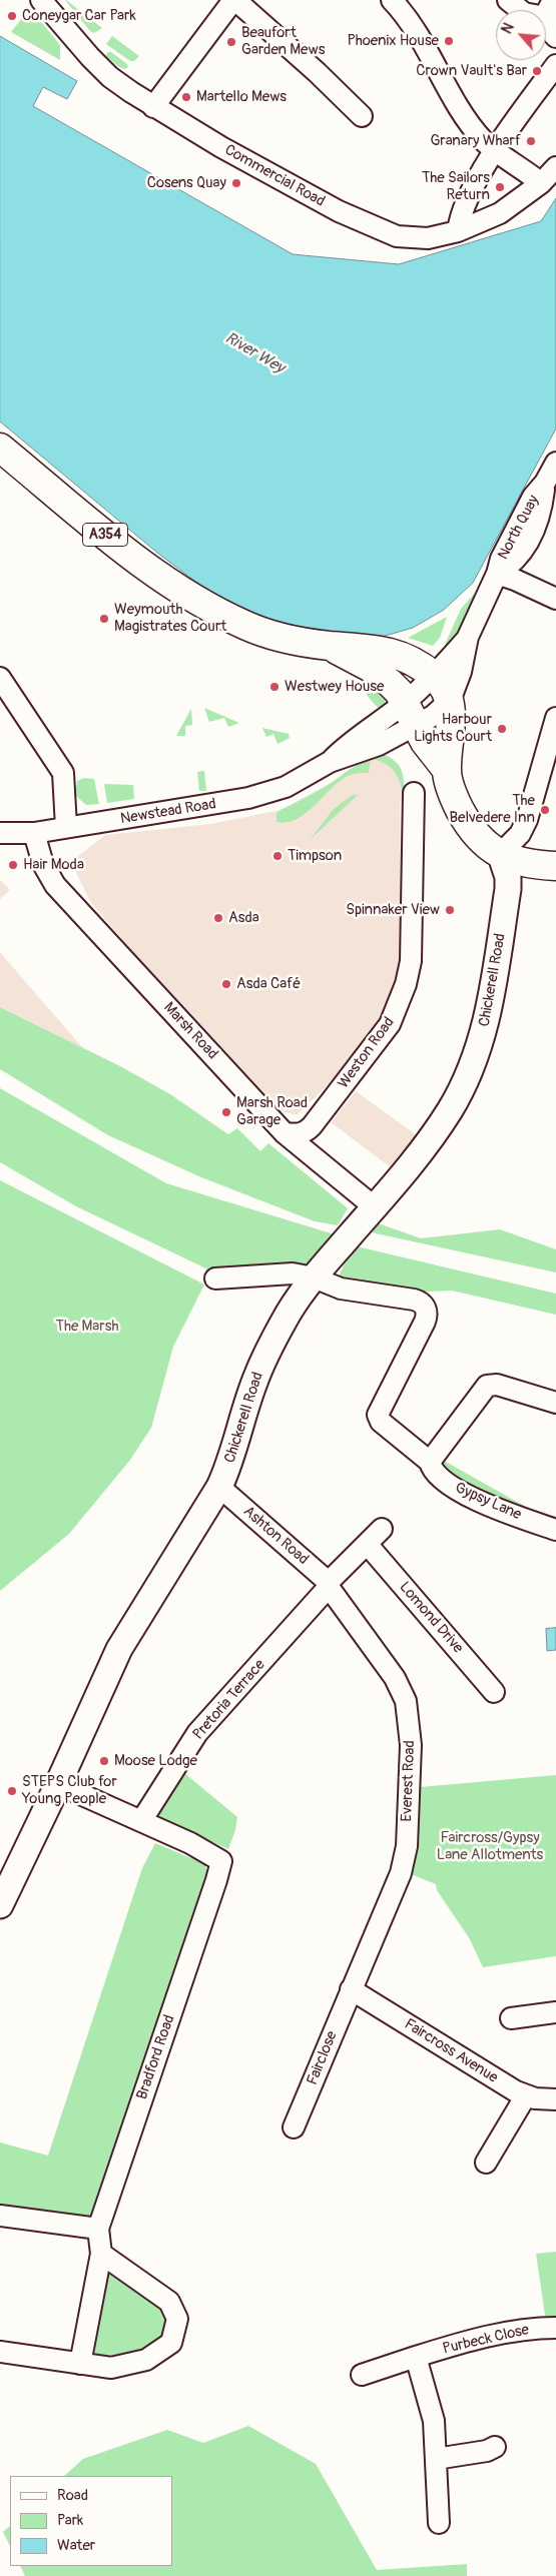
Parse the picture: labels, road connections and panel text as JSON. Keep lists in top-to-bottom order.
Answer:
{
  "streets": {
    "highway": ["A354"],
    "main road": ["Chickerell Road"],
    "street": [
      "Commercial Road",
      "North Quay",
      "Newstead Road",
      "Marsh Road",
      "Weston Road",
      "Gypsy Lane",
      "Ashton Road",
      "Lomond Drive",
      "Pretoria Terrace",
      "Everest Road",
      "Faircross Avenue",
      "Bradford Road",
      "Fairclose",
      "Purbeck Close"
    ]
  },
  "crossings": [
    ["North Quay", "A354"],
    ["North Quay", "Newstead Road"],
    ["A354", "Newstead Road"],
    ["A354", "Chickerell Road"],
    ["Newstead Road", "Marsh Road"],
    ["Chickerell Road", "Marsh Road"],
    ["Chickerell Road", "Gypsy Lane"],
    ["Chickerell Road", "Ashton Road"],
    ["Marsh Road", "Weston Road"],
    ["Ashton Road", "Pretoria Terrace"],
    ["Ashton Road", "Everest Road"],
    ["Pretoria Terrace", "Everest Road"],
    ["Pretoria Terrace", "Bradford Road"],
    ["Everest Road", "Faircross Avenue"],
    ["Everest Road", "Fairclose"],
    ["Faircross Avenue", "Fairclose"]
  ],
  "water": ["River Wey"],
  "parks": ["The Marsh", "Faircross/Gypsy Lane Allotments"],
  "places": [
    "Coneygar Car Park",
    "Phoenix House",
    "Beaufort Garden Mews",
    "Crown Vault's Bar",
    "Martello Mews",
    "Granary Wharf",
    "Cosens Quay",
    "The Sailors Return",
    "Weymouth Magistrates Court",
    "Westwey House",
    "Harbour Lights Court",
    "The Belvedere Inn",
    "Timpson",
    "Hair Moda",
    "Spinnaker View",
    "Asda",
    "Asda Café",
    "Marsh Road Garage",
    "Moose Lodge",
    "STEPS Club for Young People"
  ],
  "legend": ["Road", "Park", "Water"],
  "north": "top left"
}
